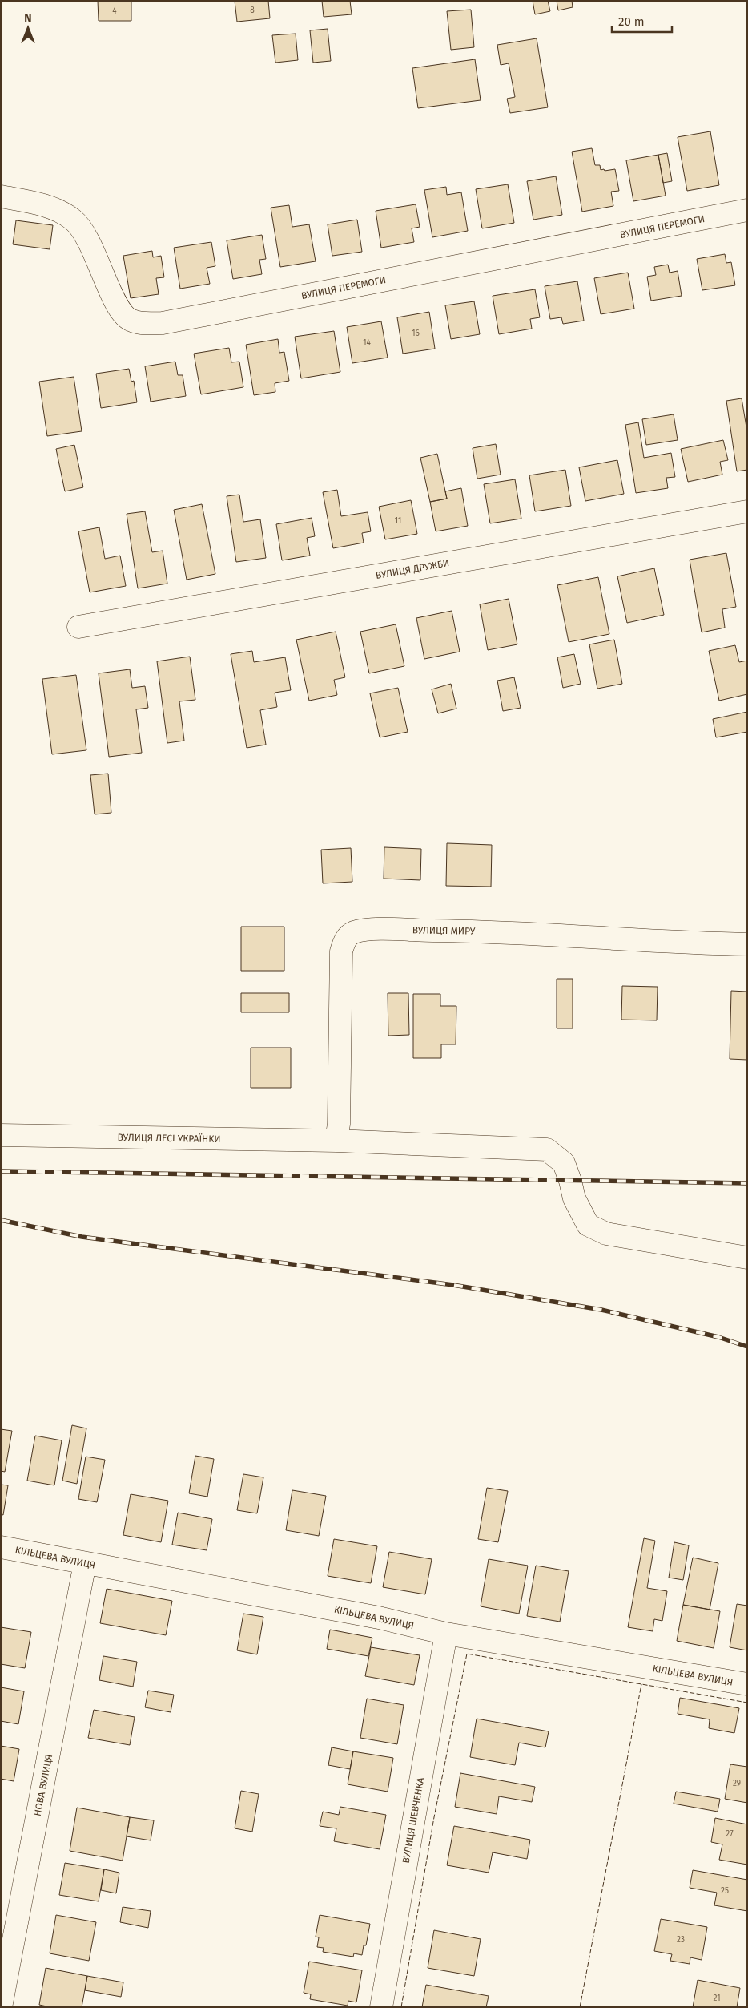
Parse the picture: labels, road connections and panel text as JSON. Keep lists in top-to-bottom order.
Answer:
{
  "streets": {
    "street": [
      "ВУЛИЦЯ ПЕРЕМОГИ",
      "ВУЛИЦЯ ДРУЖБИ",
      "ВУЛИЦЯ МИРУ",
      "ВУЛИЦЯ ЛЕСІ УКРАЇНКИ",
      "КІЛЬЦЕВА ВУЛИЦЯ",
      "НОВА ВУЛИЦЯ",
      "ВУЛИЦЯ ШЕВЧЕНКА"
    ]
  },
  "crossings": [
    ["ВУЛИЦЯ МИРУ", "ВУЛИЦЯ ЛЕСІ УКРАЇНКИ"],
    ["КІЛЬЦЕВА ВУЛИЦЯ", "НОВА ВУЛИЦЯ"],
    ["КІЛЬЦЕВА ВУЛИЦЯ", "ВУЛИЦЯ ШЕВЧЕНКА"]
  ],
  "house_numbers": [
    "8",
    "4",
    "16",
    "14",
    "11",
    "29",
    "27",
    "25",
    "23",
    "21"
  ],
  "scale_bar": "20 m",
  "north": "top"
}
